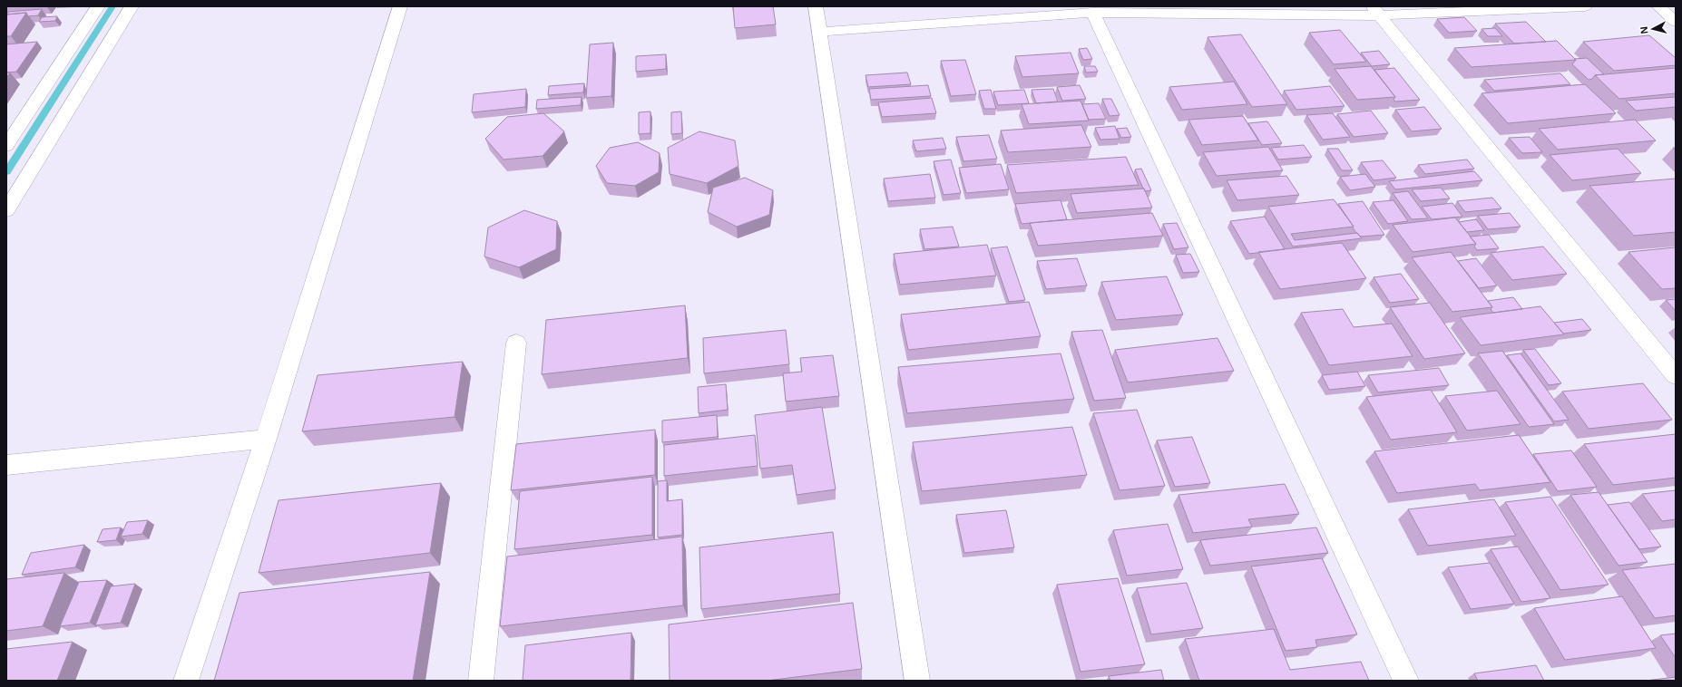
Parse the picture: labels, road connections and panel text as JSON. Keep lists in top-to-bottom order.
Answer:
{
  "north": "left"
}
